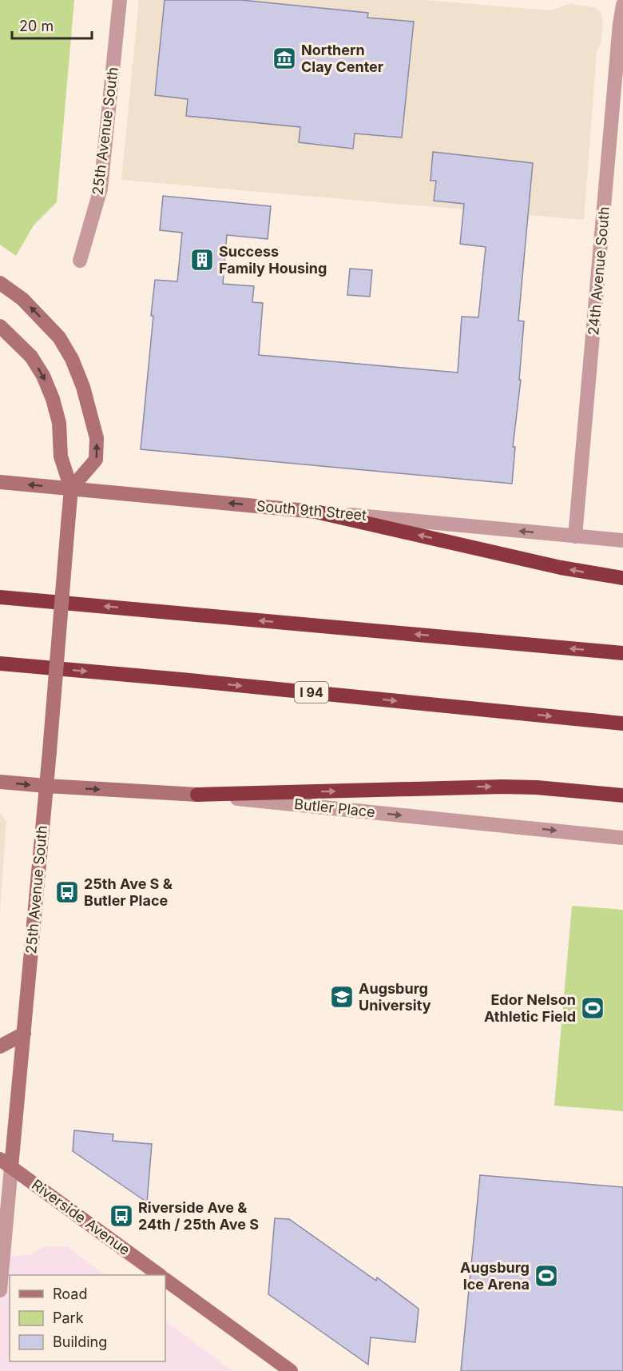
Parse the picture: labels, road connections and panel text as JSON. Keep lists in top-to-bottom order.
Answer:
{
  "streets": {
    "highway": ["I 94"],
    "street": [
      "25th Avenue South",
      "24th Avenue South",
      "South 9th Street",
      "Butler Place",
      "Riverside Avenue"
    ]
  },
  "crossings": [
    ["25th Avenue South", "South 9th Street"],
    ["25th Avenue South", "Butler Place"],
    ["25th Avenue South", "Riverside Avenue"],
    ["24th Avenue South", "South 9th Street"]
  ],
  "one_way": ["South 9th Street", "Butler Place"],
  "places": {
    "museum": ["Northern Clay Center"],
    "building": ["Success Family Housing"],
    "bus stop": ["25th Ave S & Butler Place", "Riverside Ave & 24th / 25th Ave S"],
    "school or university": ["Augsburg University"],
    "sports": ["Edor Nelson Athletic Field", "Augsburg Ice Arena"]
  },
  "legend": ["Road", "Park", "Building"],
  "scale_bar": "20 m"
}
